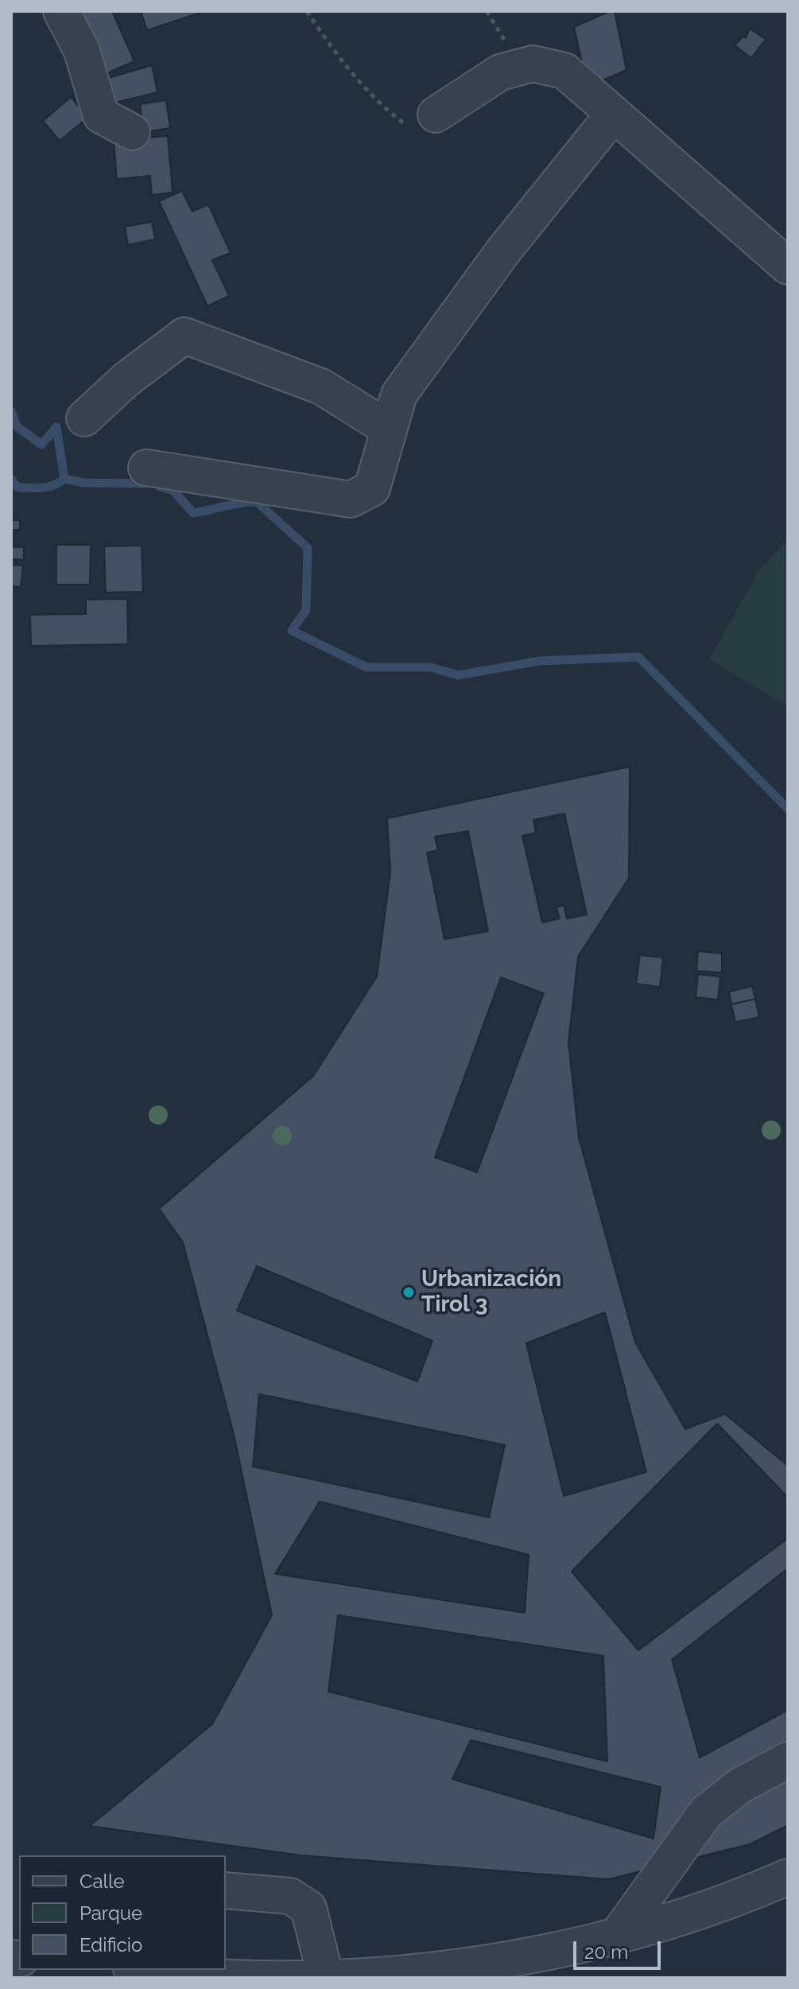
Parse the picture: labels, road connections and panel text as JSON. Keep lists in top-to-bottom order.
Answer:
{
  "places": ["Urbanización Tirol 3"],
  "legend": ["Calle", "Parque", "Edificio"],
  "scale_bar": "20 m"
}
